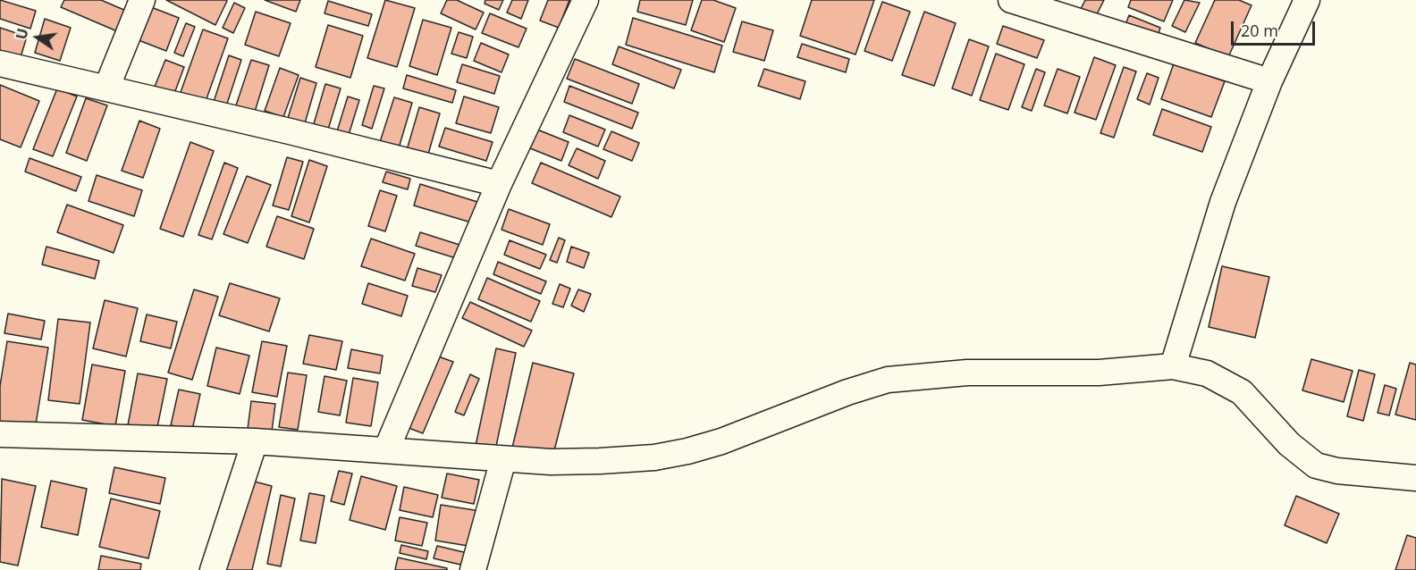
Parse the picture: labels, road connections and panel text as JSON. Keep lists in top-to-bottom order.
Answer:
{
  "scale_bar": "20 m",
  "north": "left"
}
